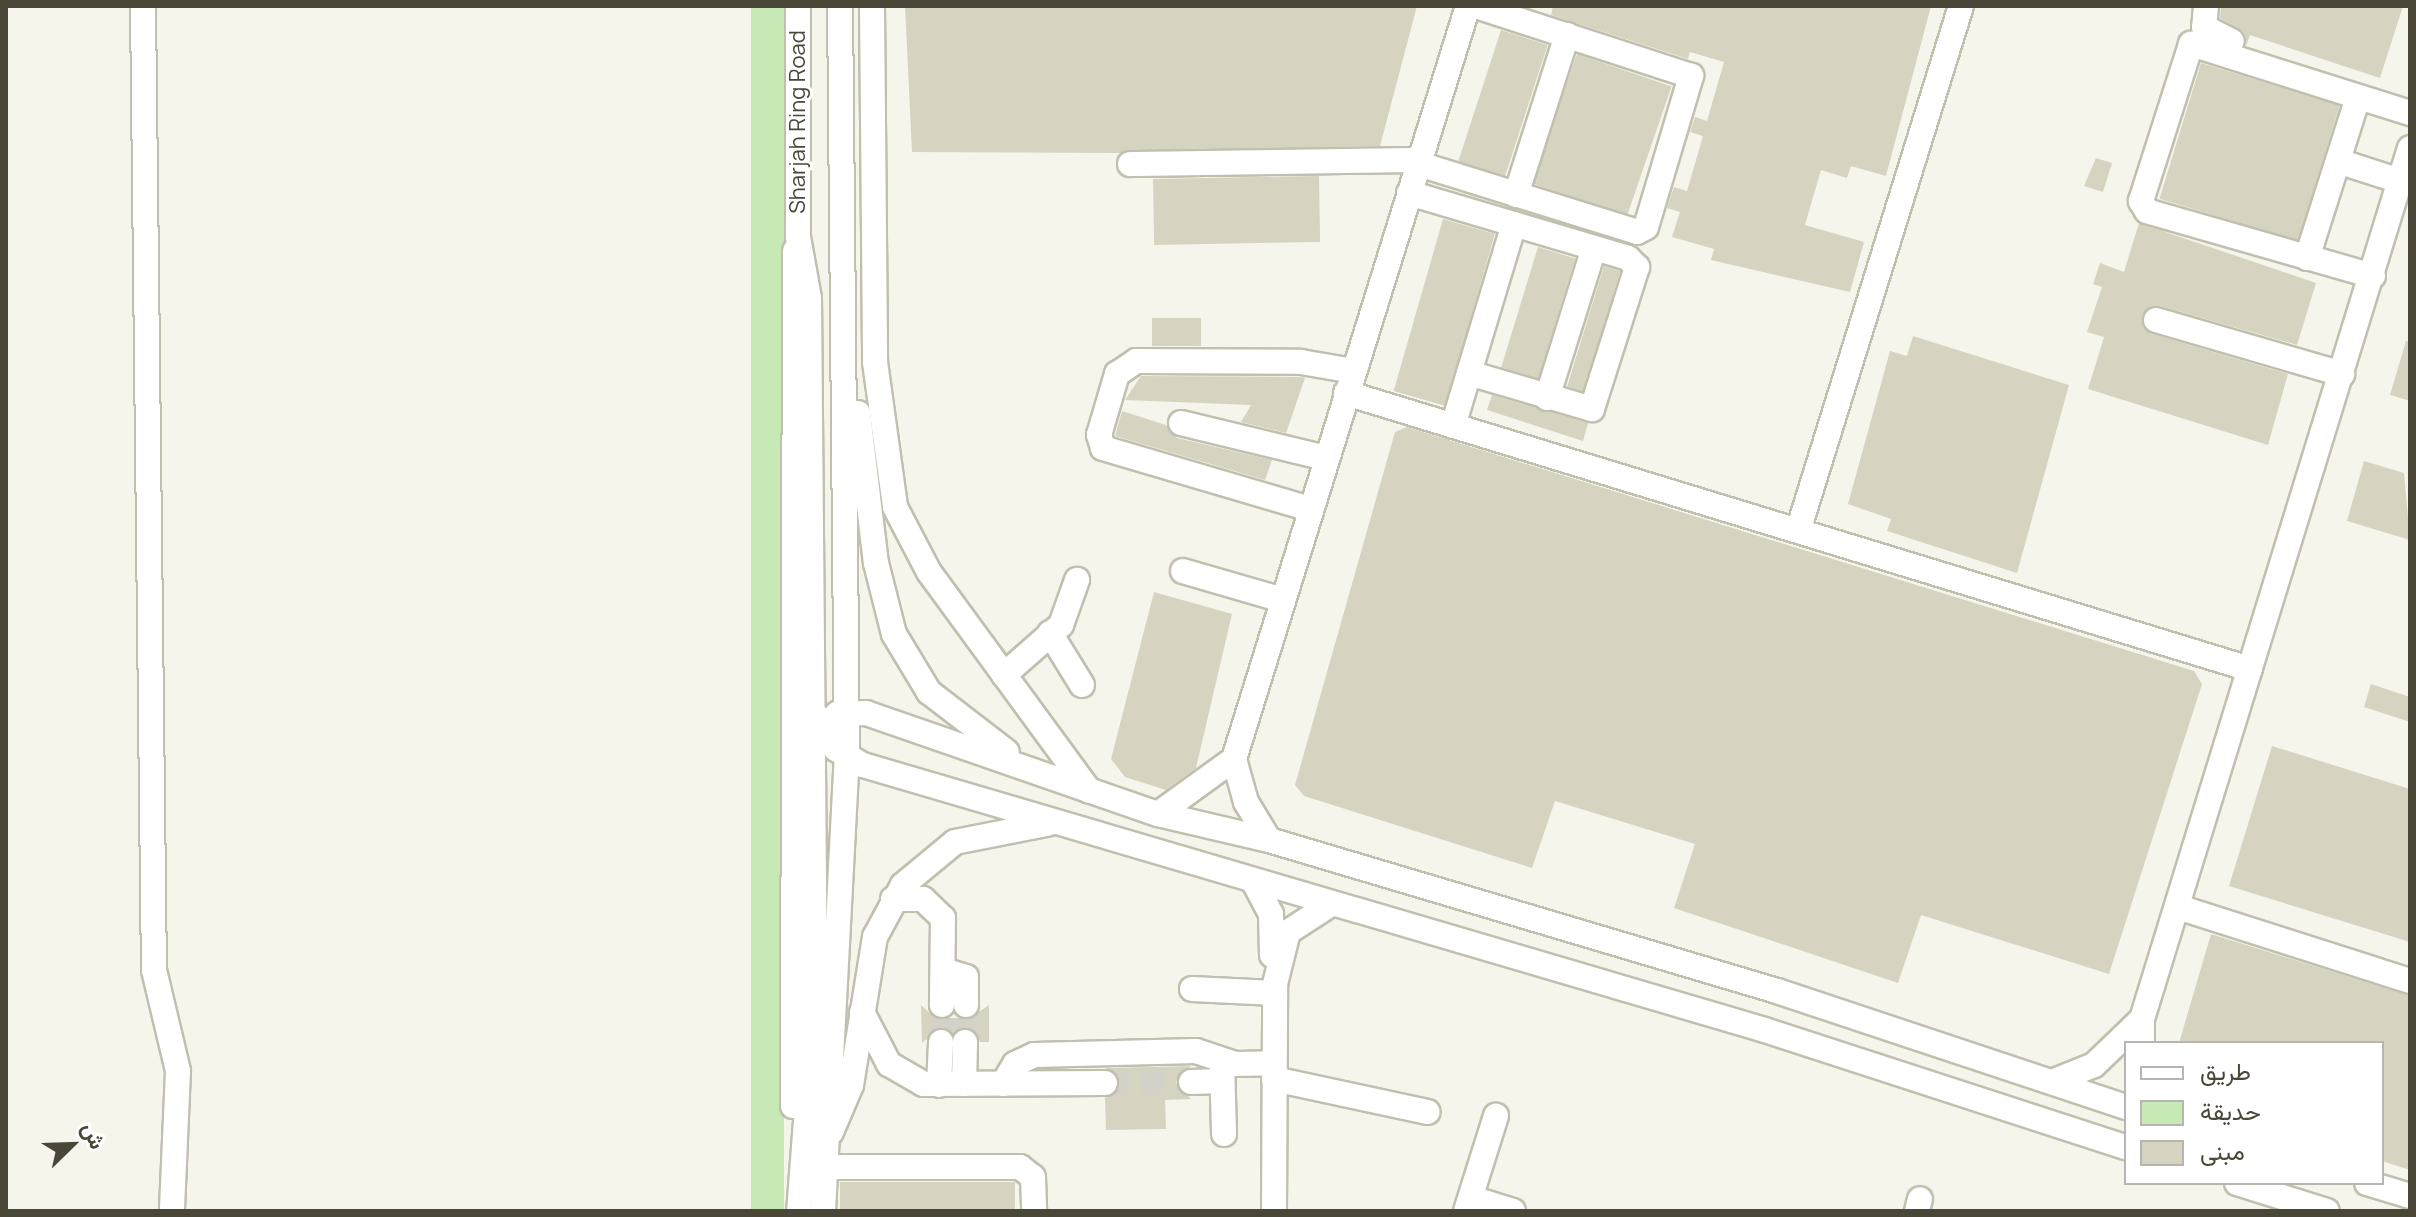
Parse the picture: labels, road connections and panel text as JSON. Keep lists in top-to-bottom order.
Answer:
{
  "streets": {
    "street": ["Sharjah Ring Road"]
  },
  "legend": ["طريق", "حديقة", "مبنى"],
  "north": "top right"
}
